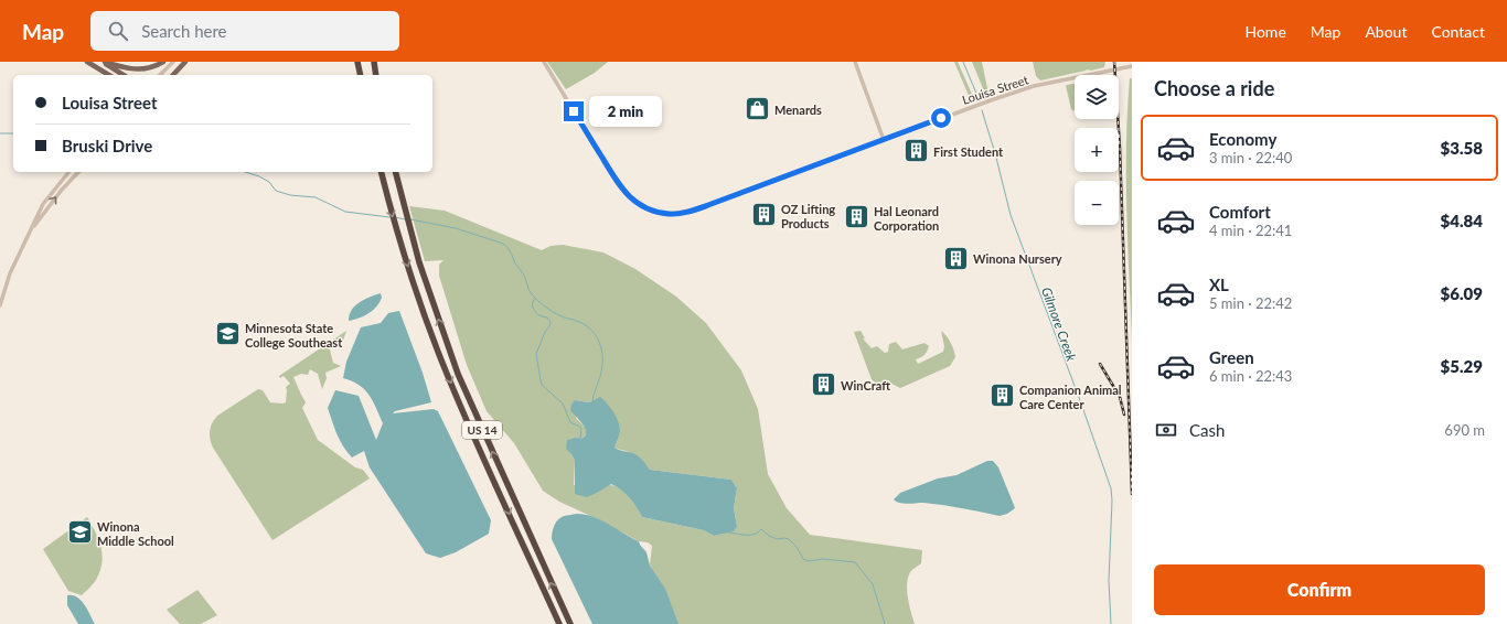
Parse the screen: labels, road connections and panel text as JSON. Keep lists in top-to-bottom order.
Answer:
{
  "streets": {
    "highway": ["US 14"],
    "street": ["Louisa Street"]
  },
  "water": ["Gilmore Creek"],
  "places": {
    "shop": ["Menards"],
    "building": [
      "First Student",
      "OZ Lifting Products",
      "Hal Leonard Corporation",
      "Winona Nursery",
      "WinCraft",
      "Companion Animal Care Center"
    ],
    "school or university": ["Minnesota State College Southeast", "Winona Middle School"]
  },
  "page": {
    "header": "Map",
    "search": "Search here",
    "nav": [
      "Home",
      "Map",
      "About",
      "Contact"
    ],
    "heading": "Choose a ride",
    "map_buttons": ["+", "−"],
    "banner": ["Louisa Street", "Bruski Drive"],
    "bubble": "2 min",
    "list": [
      {
        "name": "Economy",
        "note": "3 min · 22:40",
        "value": "$3.58"
      },
      {
        "name": "Comfort",
        "note": "4 min · 22:41",
        "value": "$4.84"
      },
      {
        "name": "XL",
        "note": "5 min · 22:42",
        "value": "$6.09"
      },
      {
        "name": "Green",
        "note": "6 min · 22:43",
        "value": "$5.29"
      }
    ],
    "pay": ["Cash", "690 m"],
    "buttons": "Confirm"
  }
}
